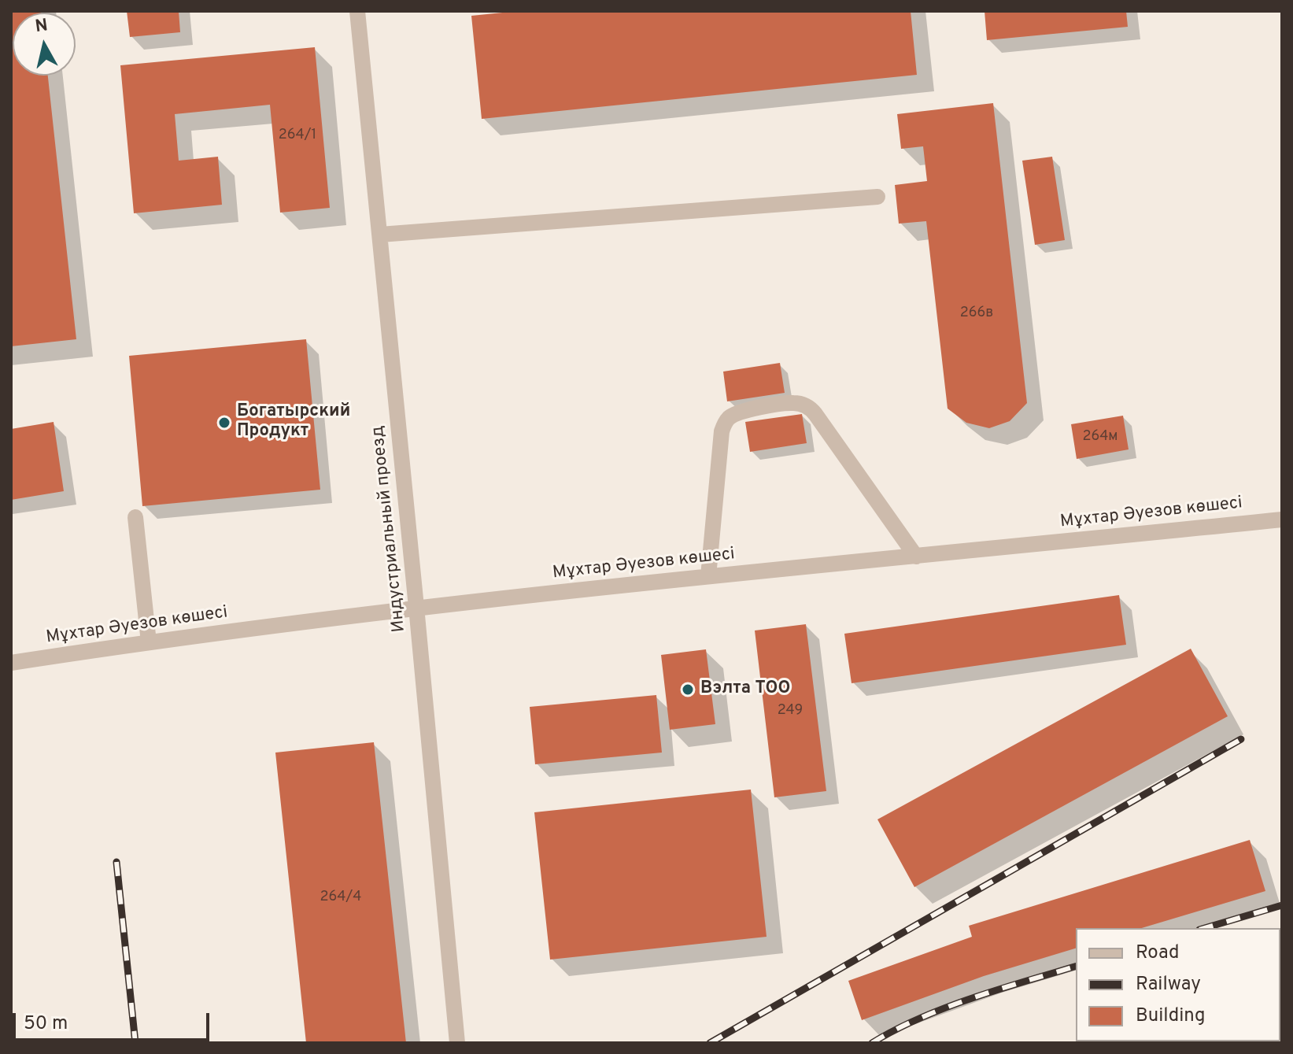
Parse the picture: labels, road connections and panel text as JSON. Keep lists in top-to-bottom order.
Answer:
{
  "streets": {
    "street": ["Мұхтар Әуезов көшесі", "Индустриальный проезд"]
  },
  "crossings": [
    ["Мұхтар Әуезов көшесі", "Индустриальный проезд"]
  ],
  "places": ["Богатырский Продукт", "Вэлта ТОО"],
  "house_numbers": [
    "264/1",
    "266в",
    "264м",
    "249",
    "264/4"
  ],
  "legend": ["Road", "Railway", "Building"],
  "scale_bar": "50 m",
  "north": "top"
}
